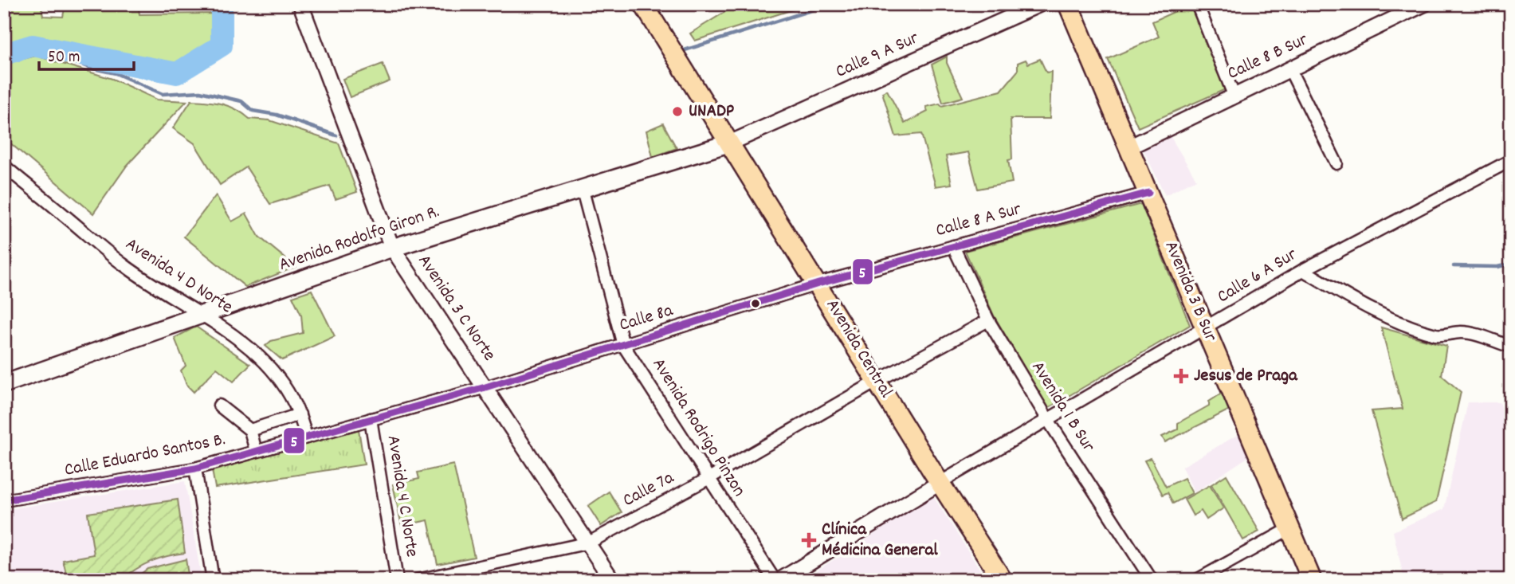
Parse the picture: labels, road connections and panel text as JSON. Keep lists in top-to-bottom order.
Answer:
{
  "streets": {
    "main road": ["Avenida Rodolfo Giron R.", "Avenida 3 B Sur", "Avenida Central"],
    "street": [
      "Calle 9 A Sur",
      "Calle 8 B Sur",
      "Calle 8 A Sur",
      "Avenida 4 D Norte",
      "Calle 6 A Sur",
      "Avenida 3 C Norte",
      "Calle 8a",
      "Avenida 1 B Sur",
      "Avenida Rodrigo Pinzon",
      "Calle Eduardo Santos B.",
      "Calle 7a",
      "Avenida 4 C Norte"
    ]
  },
  "crossings": [
    ["Calle 9 A Sur", "Avenida Rodolfo Giron R."],
    ["Calle 9 A Sur", "Avenida Central"],
    ["Calle 8 B Sur", "Avenida 3 B Sur"],
    ["Calle 8 A Sur", "Avenida 3 B Sur"],
    ["Calle 8 A Sur", "Calle 8a"],
    ["Calle 8 A Sur", "Avenida Central"],
    ["Calle 8 A Sur", "Avenida 1 B Sur"],
    ["Avenida Rodolfo Giron R.", "Avenida 4 D Norte"],
    ["Avenida Rodolfo Giron R.", "Avenida 3 C Norte"],
    ["Avenida Rodolfo Giron R.", "Avenida Central"],
    ["Avenida Rodolfo Giron R.", "Avenida Rodrigo Pinzon"],
    ["Avenida 4 D Norte", "Calle Eduardo Santos B."],
    ["Calle 6 A Sur", "Avenida 3 B Sur"],
    ["Calle 6 A Sur", "Avenida Central"],
    ["Calle 6 A Sur", "Avenida 1 B Sur"],
    ["Avenida 3 C Norte", "Calle 8a"],
    ["Avenida 3 C Norte", "Calle Eduardo Santos B."],
    ["Avenida 3 C Norte", "Calle 7a"],
    ["Calle 8a", "Avenida Central"],
    ["Calle 8a", "Avenida Rodrigo Pinzon"],
    ["Calle 8a", "Calle Eduardo Santos B."],
    ["Avenida Central", "Calle 7a"],
    ["Avenida 1 B Sur", "Calle 7a"],
    ["Avenida Rodrigo Pinzon", "Calle 7a"],
    ["Calle Eduardo Santos B.", "Avenida 4 C Norte"]
  ],
  "places": {
    "other": ["UNADP"],
    "health": ["Jesus de Praga", "Clínica Médicina General"]
  },
  "lines": ["transit line 5"],
  "scale_bar": "50 m"
}
